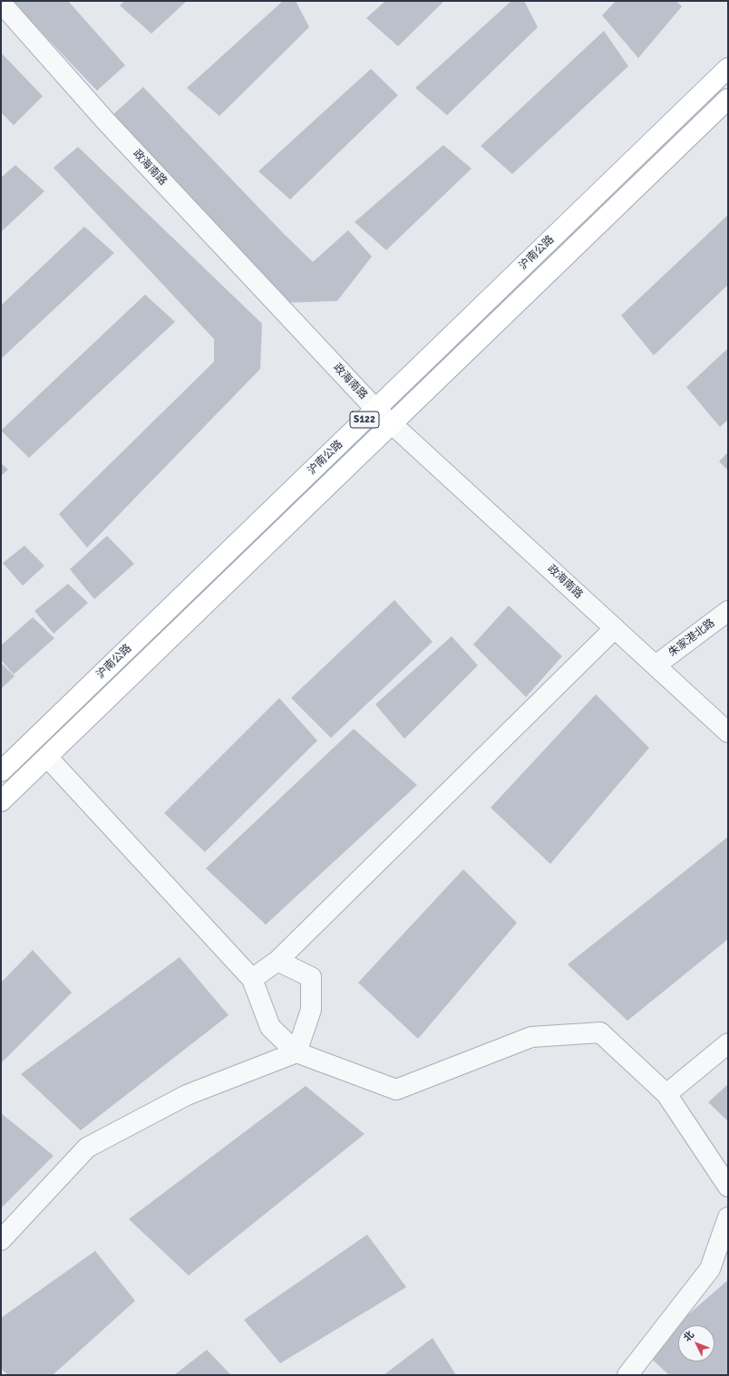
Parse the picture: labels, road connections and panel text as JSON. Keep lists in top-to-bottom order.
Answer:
{
  "streets": {
    "main road": ["沪南公路", "S122"],
    "street": ["政海南路", "朱家港北路"]
  },
  "crossings": [
    ["政海南路", "沪南公路"],
    ["政海南路", "朱家港北路"]
  ],
  "north": "top left"
}
